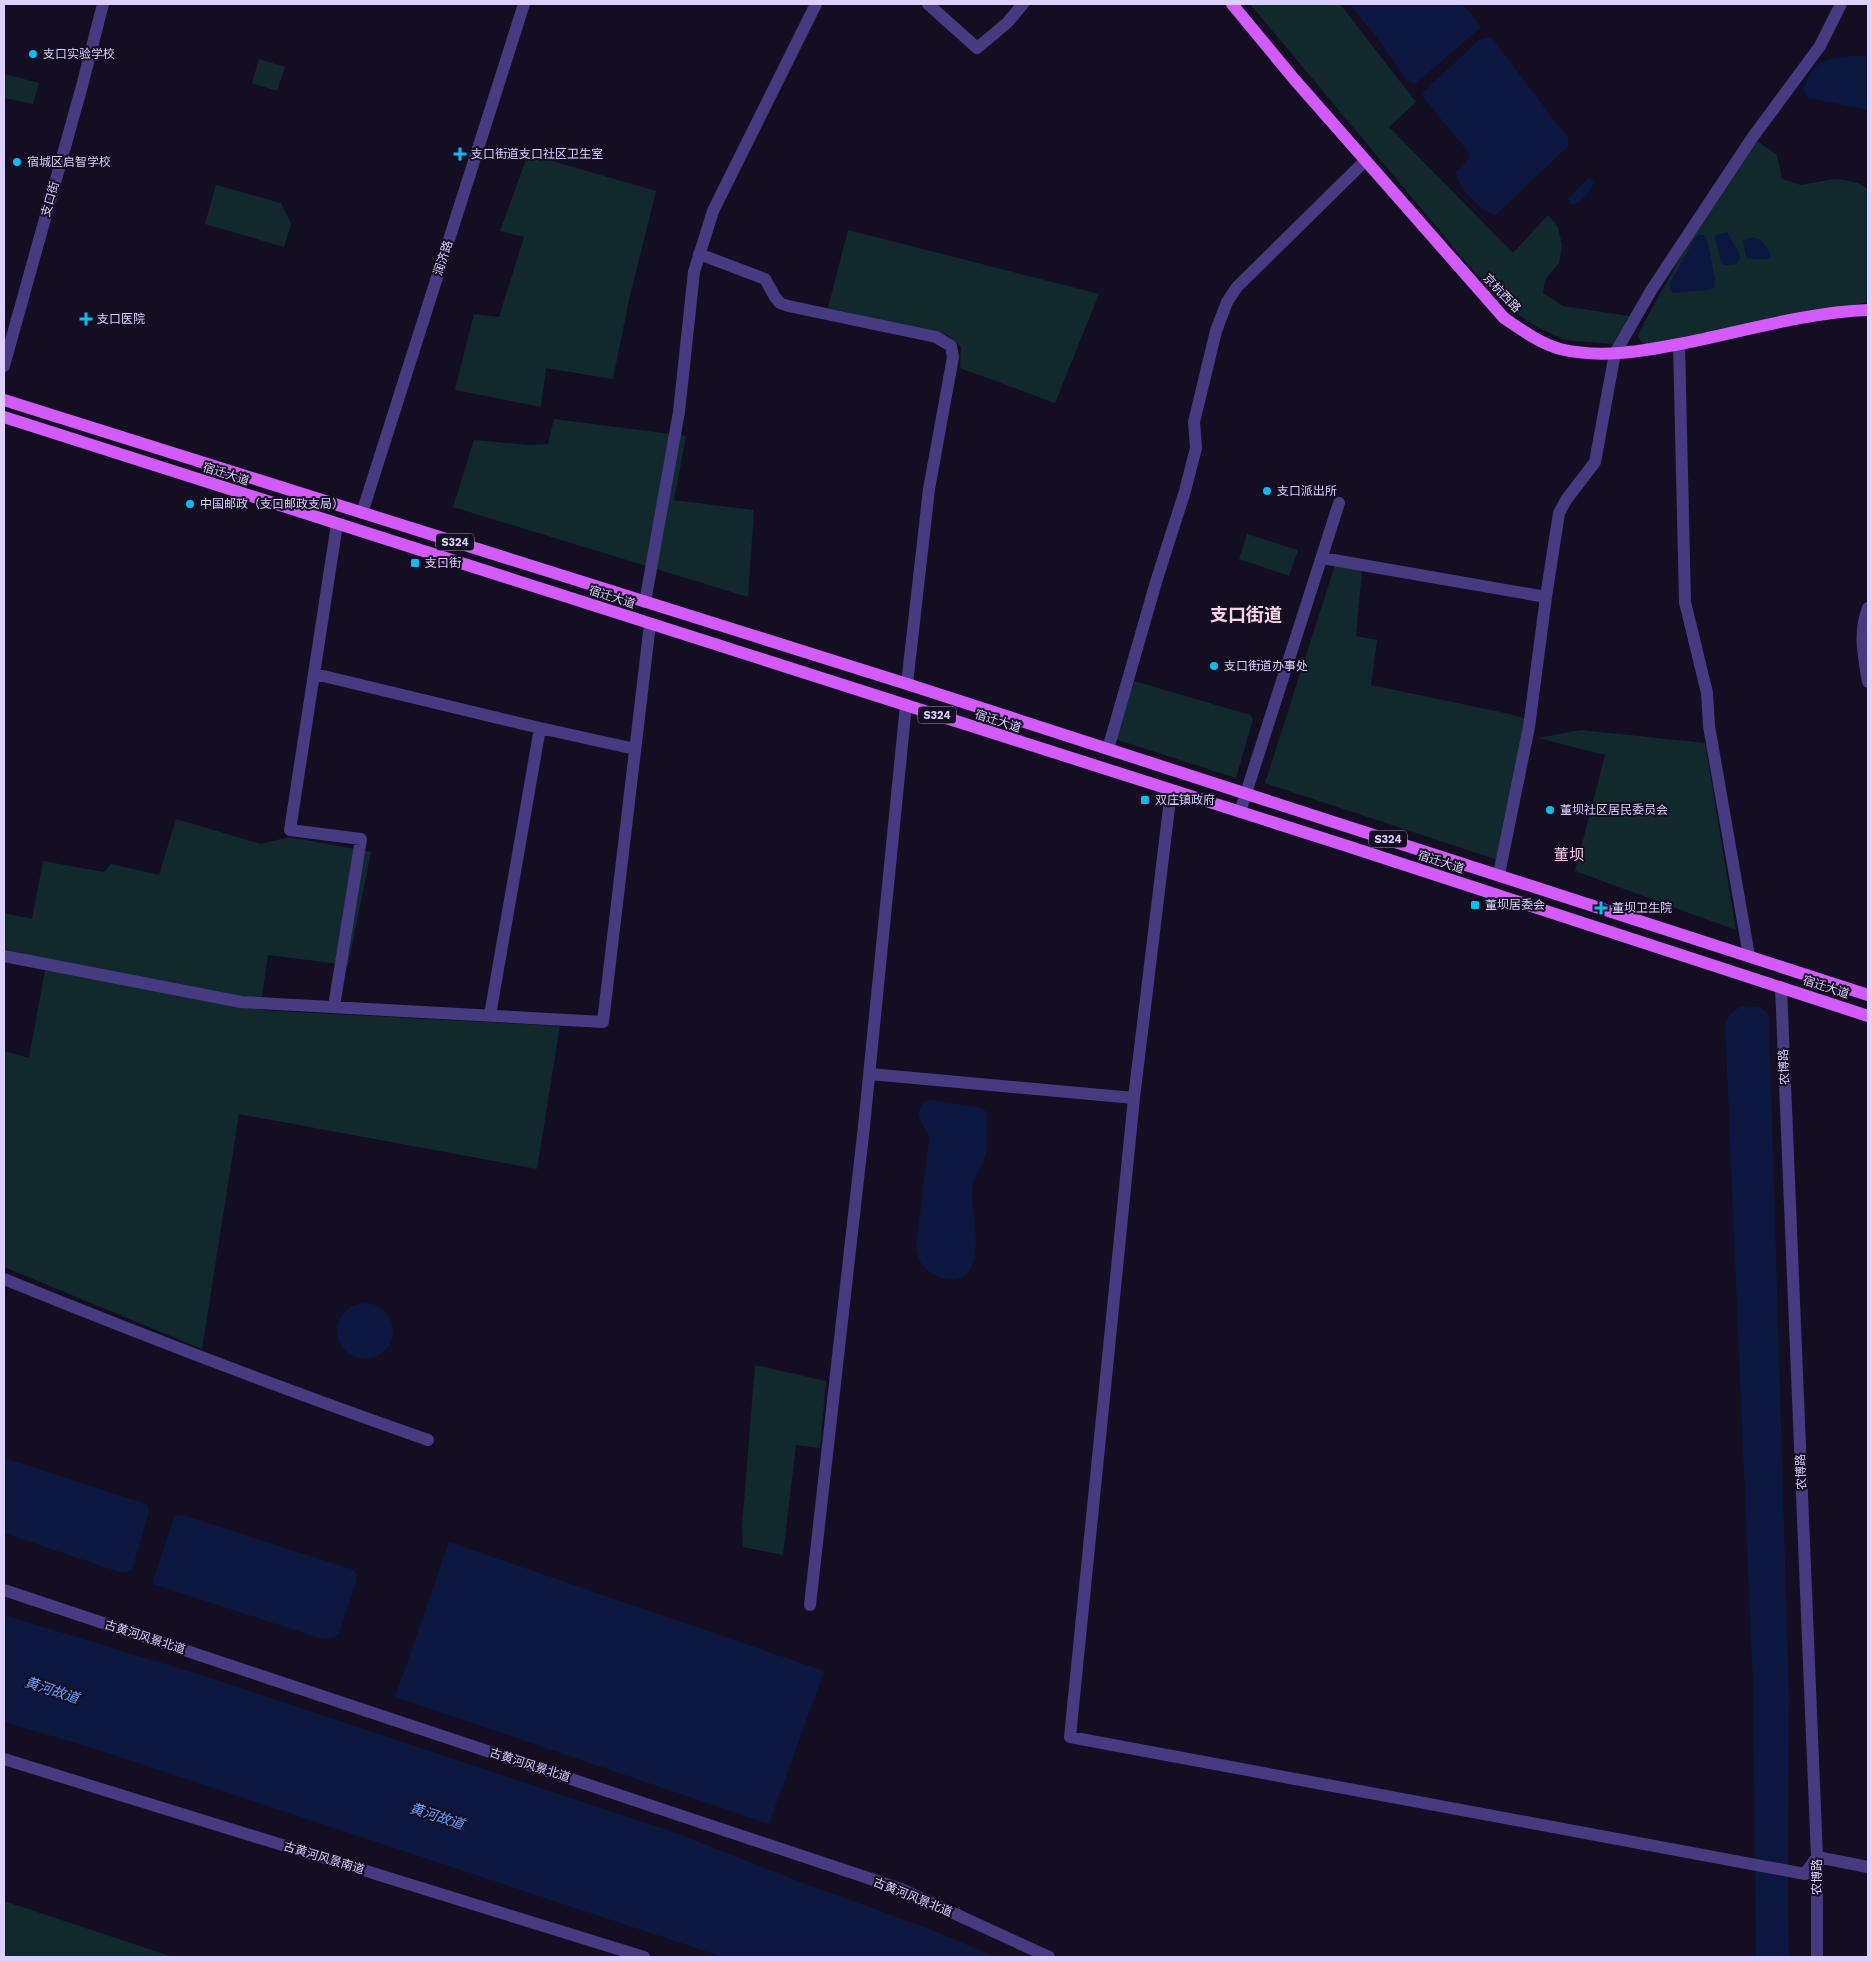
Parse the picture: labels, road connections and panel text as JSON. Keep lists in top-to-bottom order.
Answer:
{
  "streets": {
    "main road": ["京杭西路", "宿迁大道", "S324"],
    "street": [
      "支口街",
      "润济路",
      "农博路",
      "古黄河风景北道",
      "古黄河风景南道"
    ]
  },
  "crossings": [
    ["润济路", "宿迁大道"],
    ["宿迁大道", "农博路"]
  ],
  "districts": ["支口街道", "董坝"],
  "water": ["黄河故道"],
  "places": {
    "other": [
      "支口实验学校",
      "宿城区启智学校",
      "支口派出所",
      "中国邮政（支口邮政支局）",
      "支口街道办事处",
      "董坝社区居民委员会"
    ],
    "health": ["支口街道支口社区卫生室", "支口医院", "董坝卫生院"],
    "transit": ["支口街", "双庄镇政府", "董坝居委会"]
  }
}
